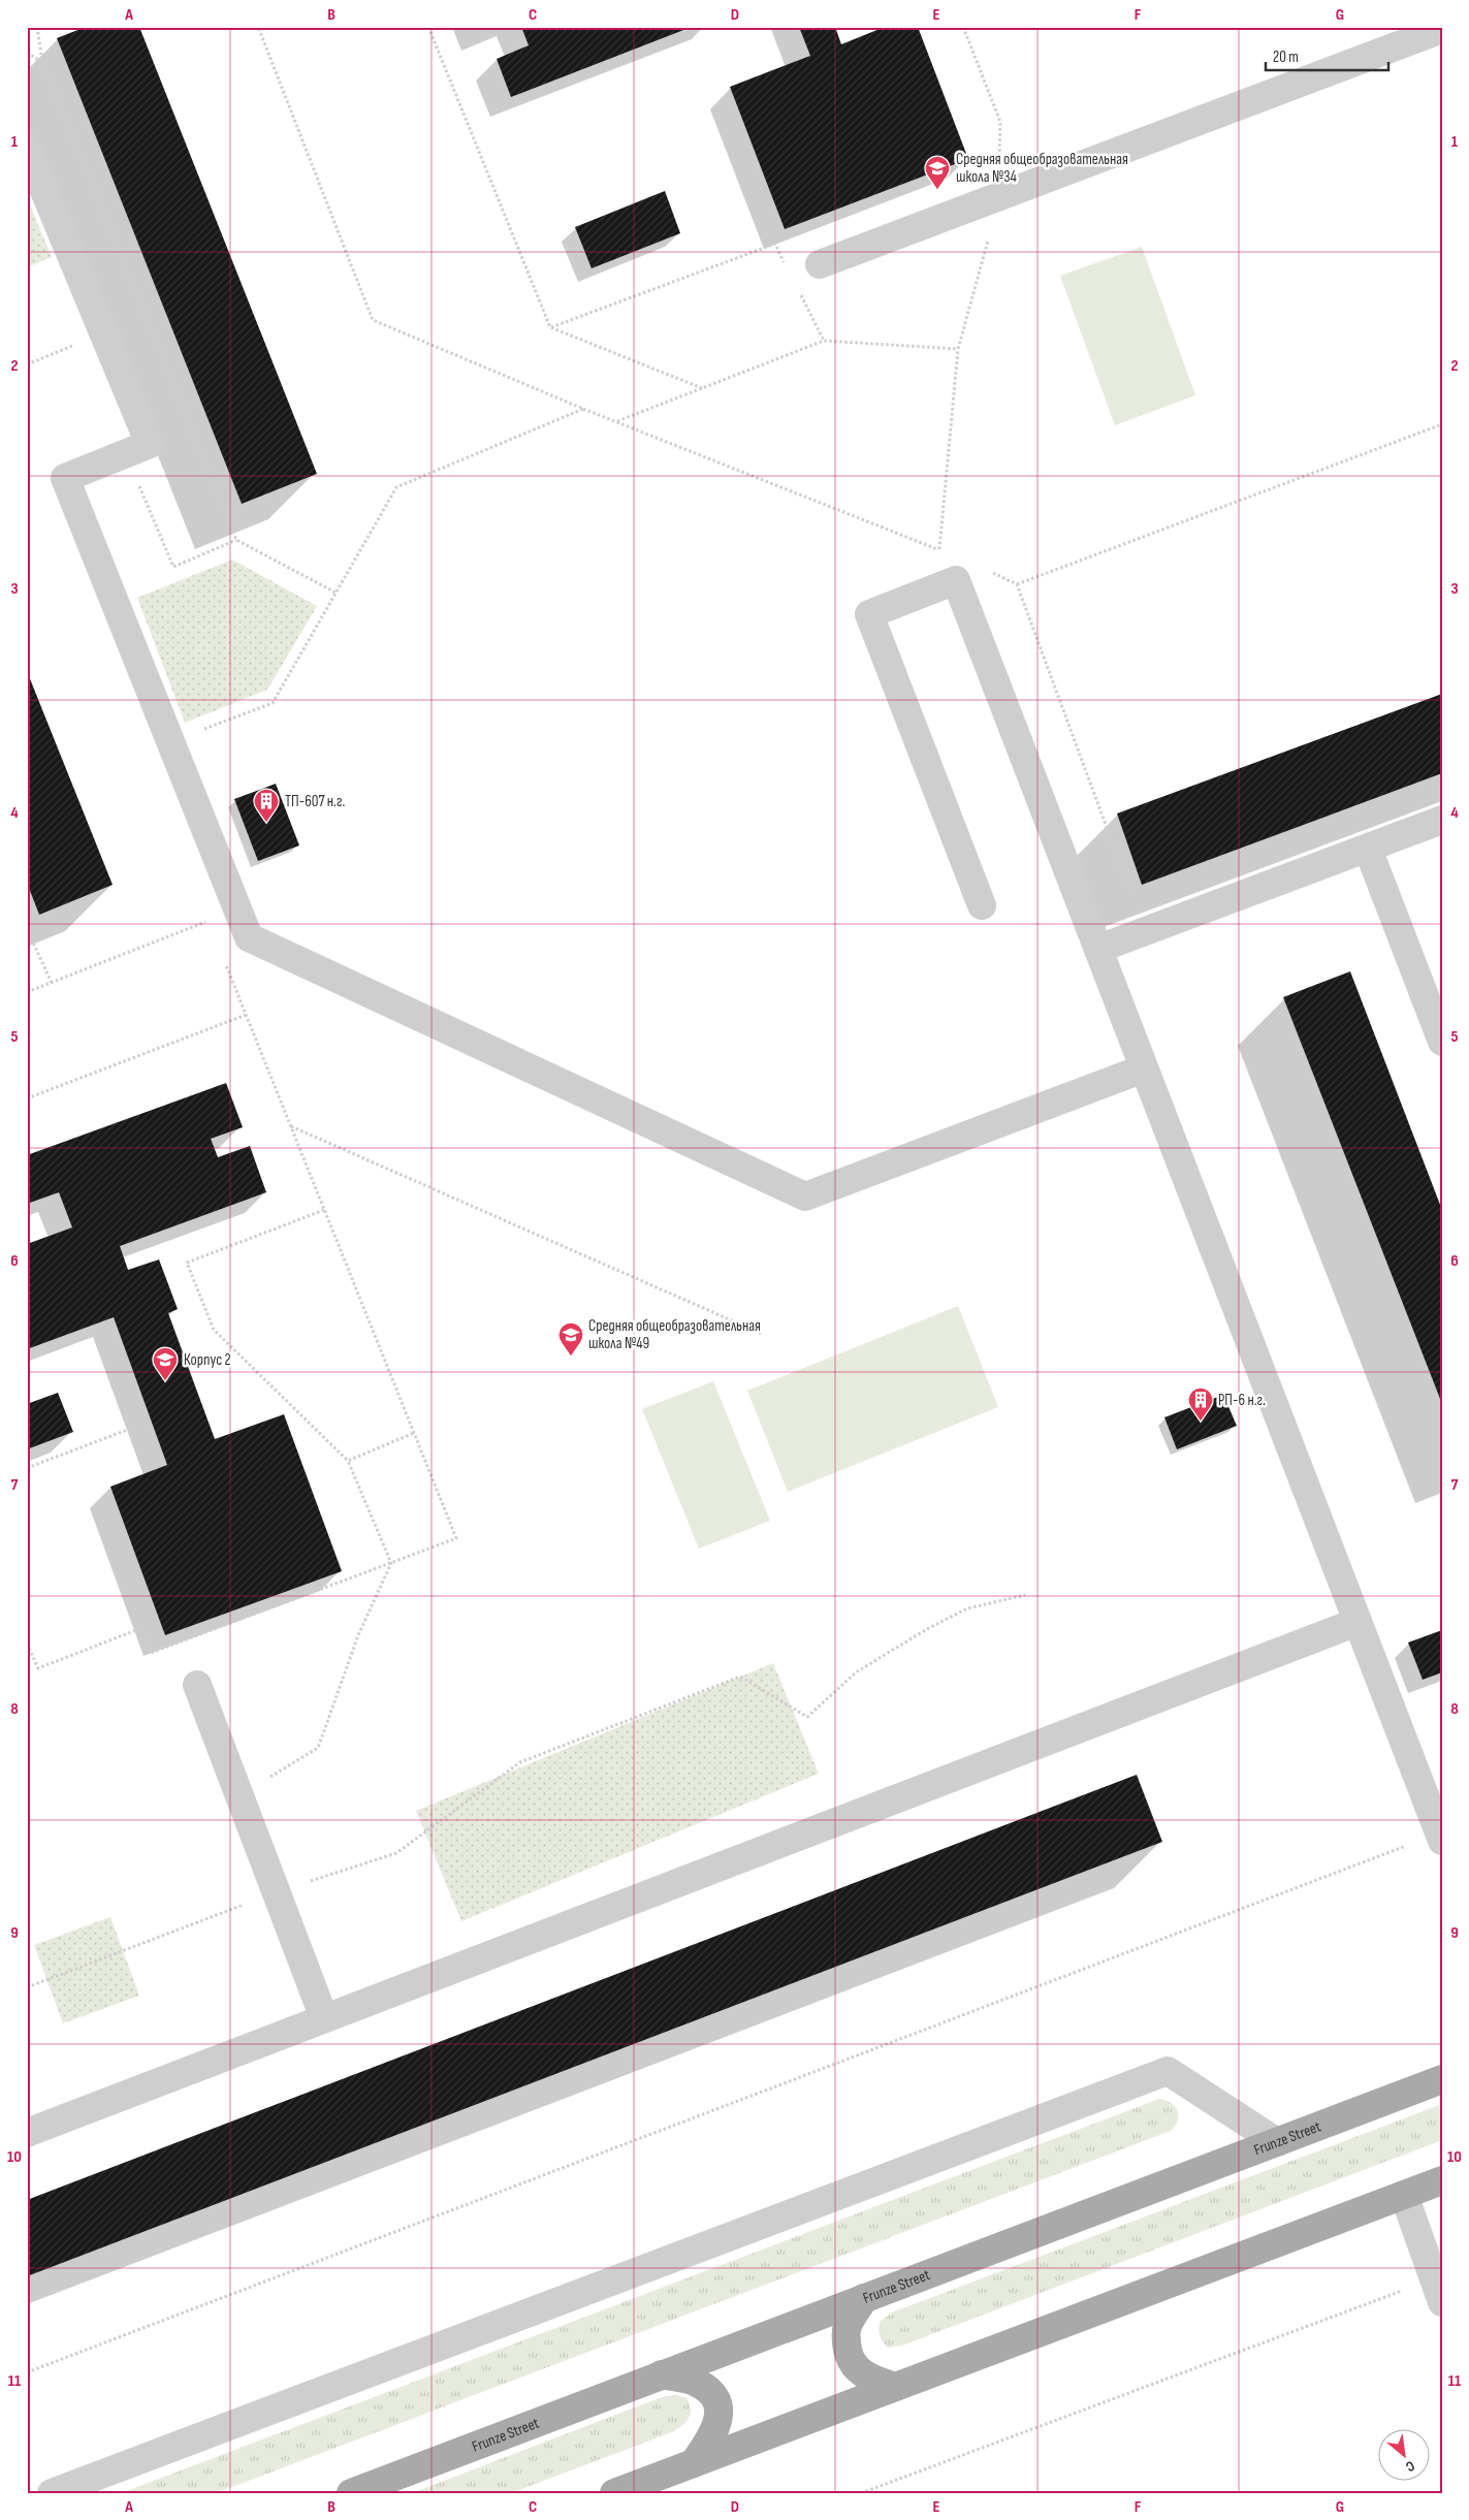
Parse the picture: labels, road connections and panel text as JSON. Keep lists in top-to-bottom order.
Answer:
{
  "streets": {
    "main road": ["Frunze Street"]
  },
  "places": {
    "school or university": ["Средняя общеобразовательная школа №34", "Средняя общеобразовательная школа №49", "Корпус 2"],
    "building": ["ТП-607 н.г.", "РП-6 н.г."]
  },
  "scale_bar": "20 m",
  "north": "bottom right",
  "grid": {
    "columns": [
      "A",
      "B",
      "C",
      "D",
      "E",
      "F",
      "G"
    ],
    "rows": [
      "1",
      "2",
      "3",
      "4",
      "5",
      "6",
      "7",
      "8",
      "9",
      "10",
      "11"
    ]
  }
}
